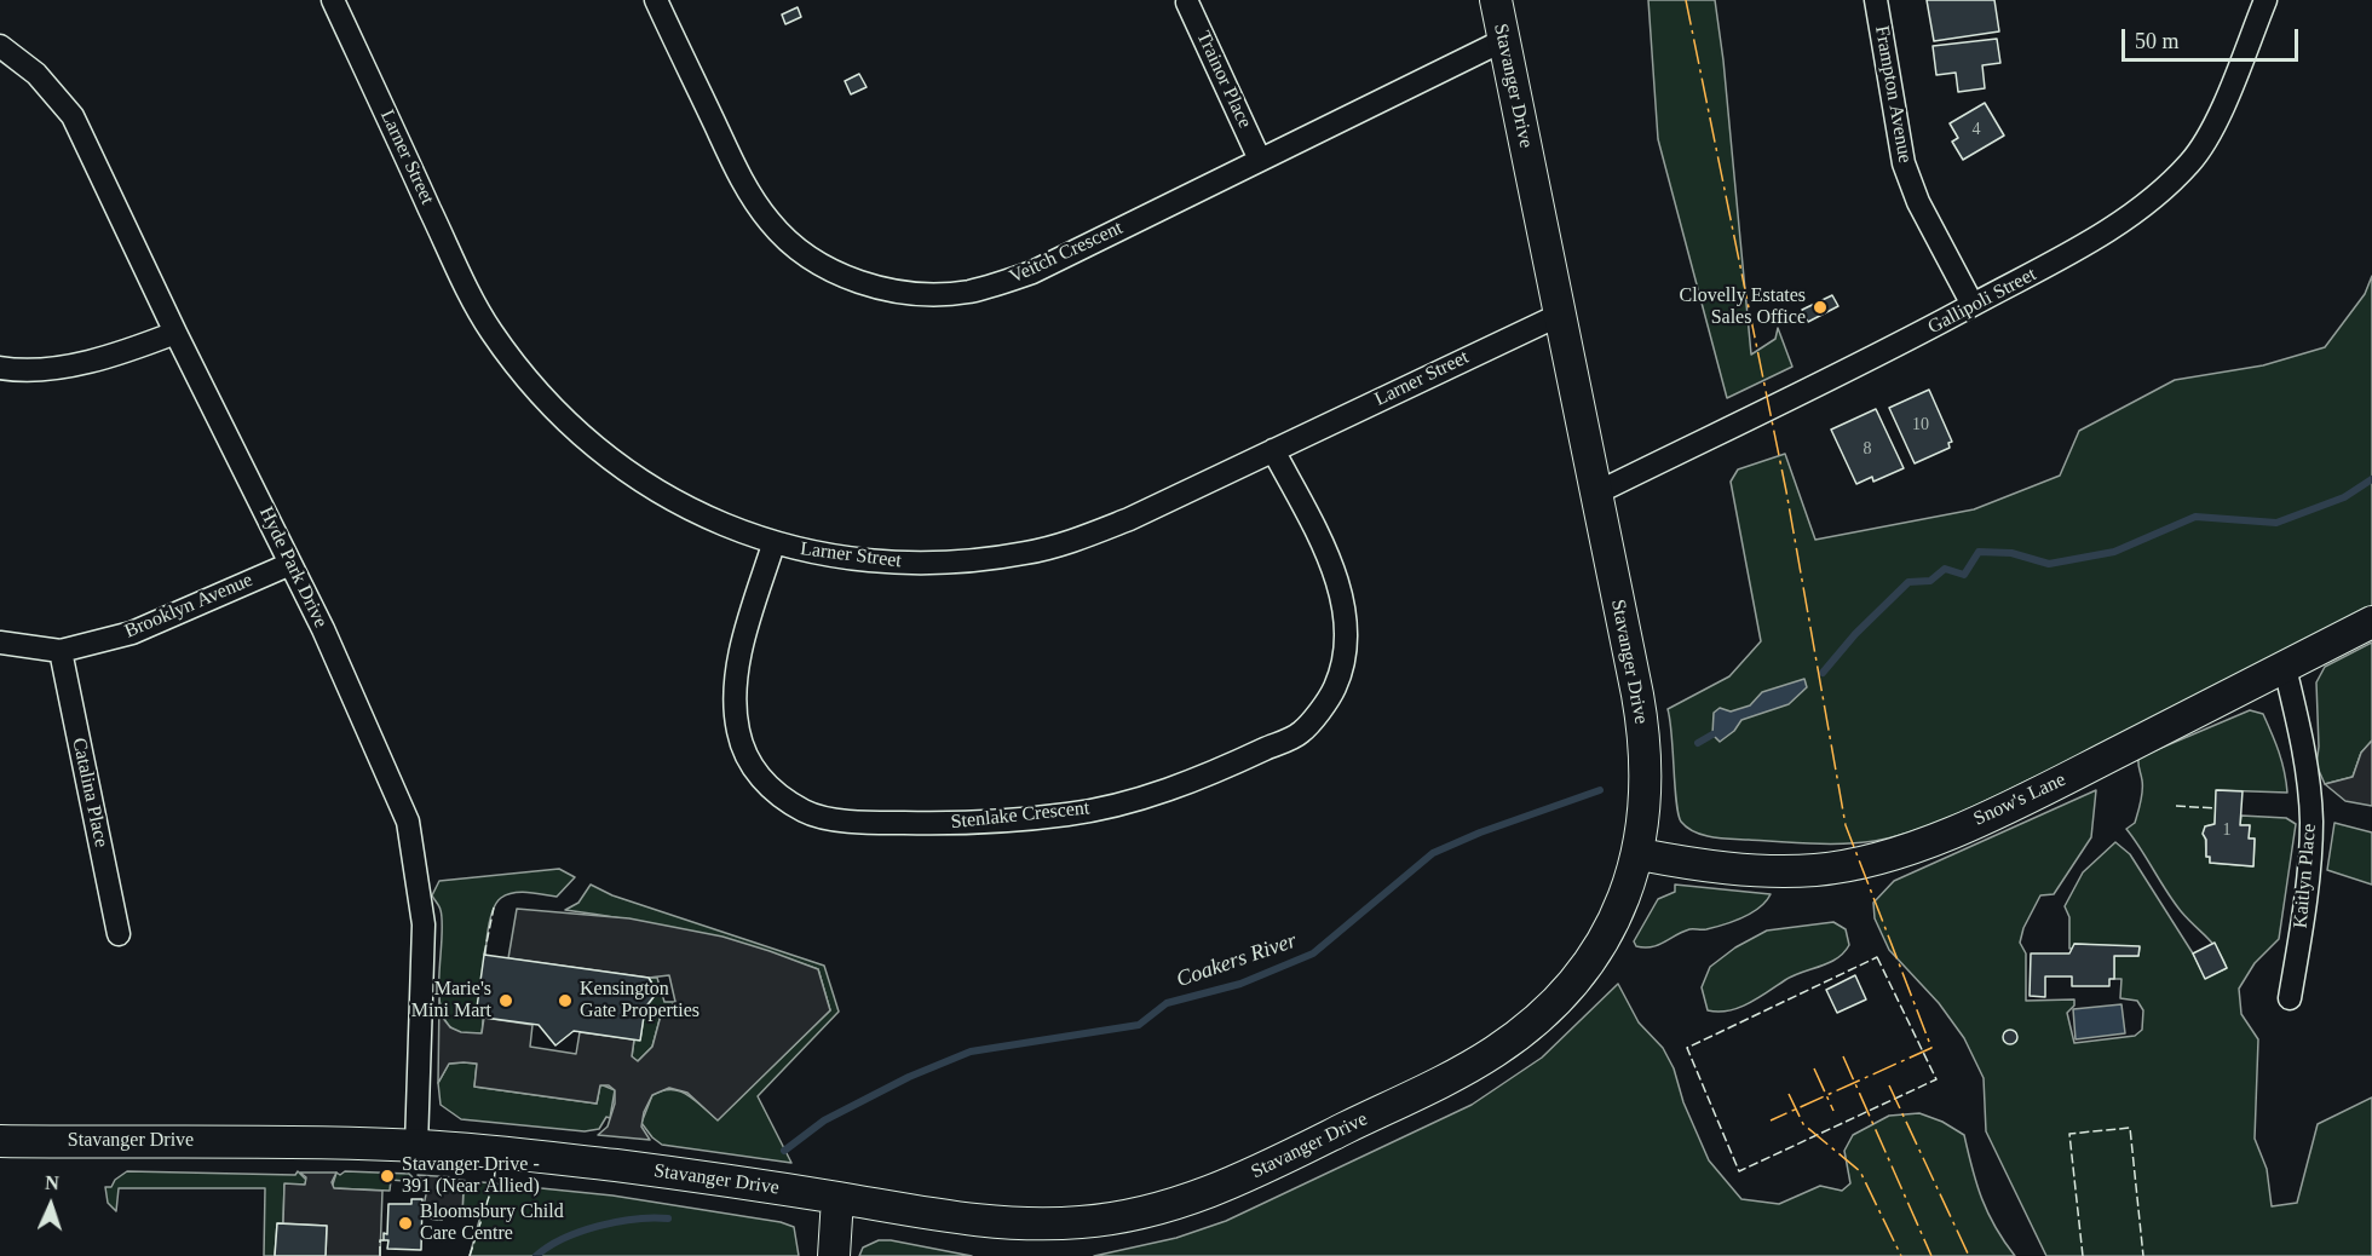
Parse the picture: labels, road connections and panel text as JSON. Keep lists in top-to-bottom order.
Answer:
{
  "streets": {
    "street": [
      "Trainor Place",
      "Stavanger Drive",
      "Frampton Avenue",
      "Larner Street",
      "Veitch Crescent",
      "Gallipoli Street",
      "Hyde Park Drive",
      "Brooklyn Avenue",
      "Catalina Place",
      "Snow's Lane",
      "Stenlake Crescent",
      "Kaitlyn Place"
    ]
  },
  "crossings": [
    ["Trainor Place", "Veitch Crescent"],
    ["Stavanger Drive", "Larner Street"],
    ["Stavanger Drive", "Veitch Crescent"],
    ["Stavanger Drive", "Gallipoli Street"],
    ["Stavanger Drive", "Hyde Park Drive"],
    ["Stavanger Drive", "Snow's Lane"],
    ["Frampton Avenue", "Gallipoli Street"],
    ["Larner Street", "Stenlake Crescent"],
    ["Hyde Park Drive", "Brooklyn Avenue"],
    ["Brooklyn Avenue", "Catalina Place"],
    ["Snow's Lane", "Kaitlyn Place"]
  ],
  "water": ["Coakers River"],
  "places": [
    "Clovelly Estates Sales Office",
    "Marie's Mini Mart",
    "Kensington Gate Properties",
    "Stavanger Drive - 391 (Near Allied)",
    "Bloomsbury Child Care Centre"
  ],
  "house_numbers": [
    "4",
    "10",
    "8",
    "1"
  ],
  "scale_bar": "50 m",
  "north": "top"
}
